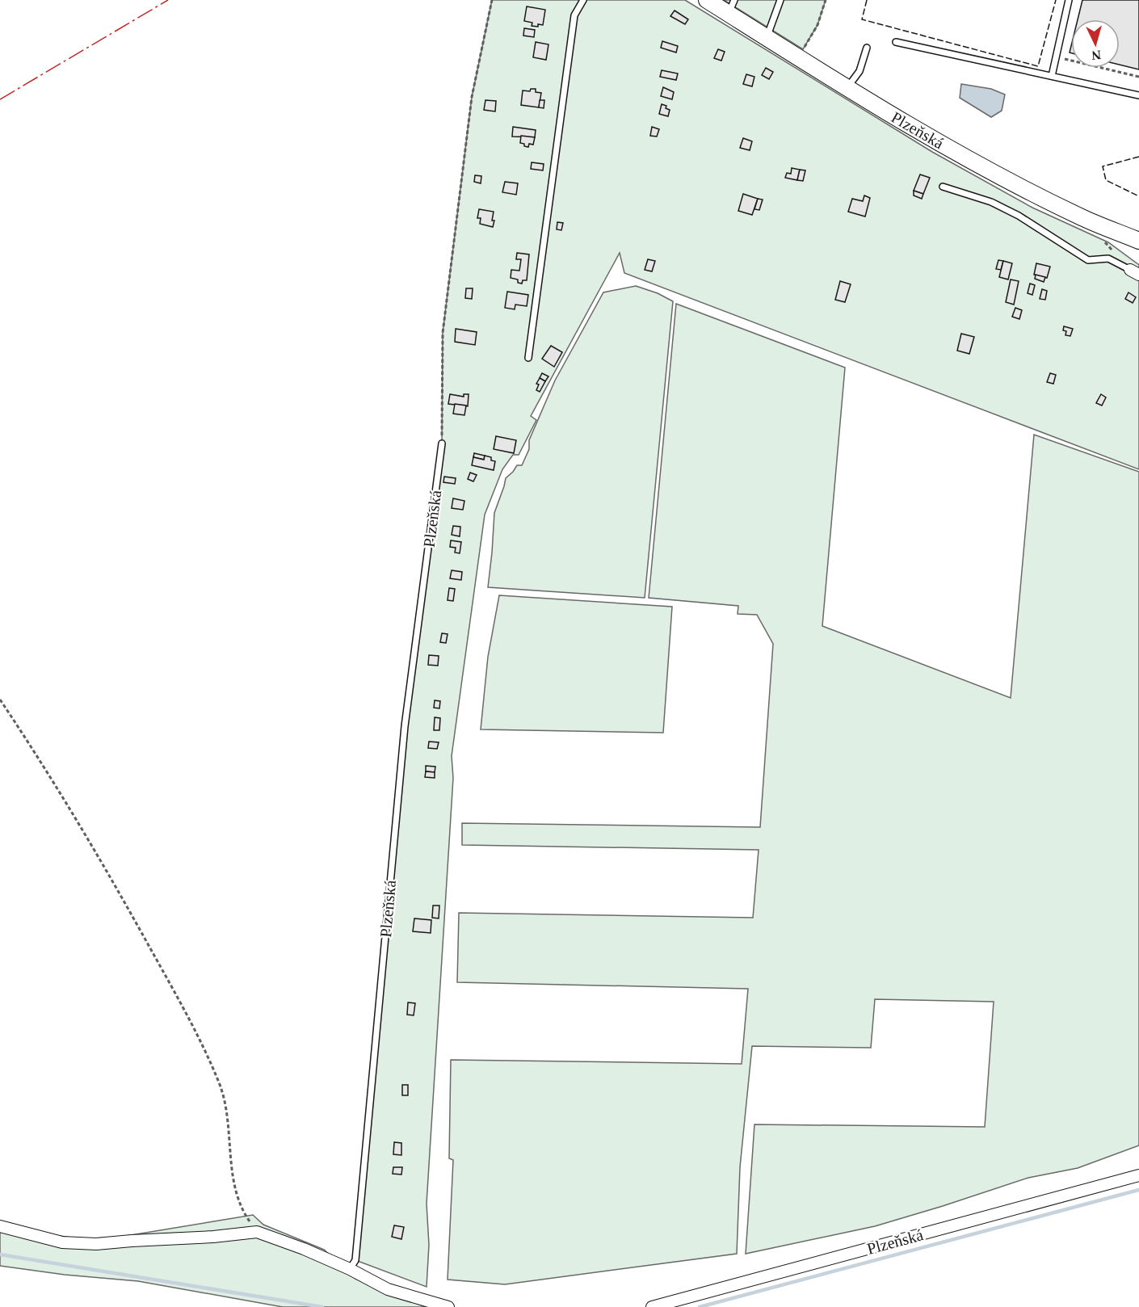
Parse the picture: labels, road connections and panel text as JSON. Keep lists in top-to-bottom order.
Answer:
{
  "streets": {
    "main road": ["Plzeňská"]
  },
  "north": "bottom"
}
